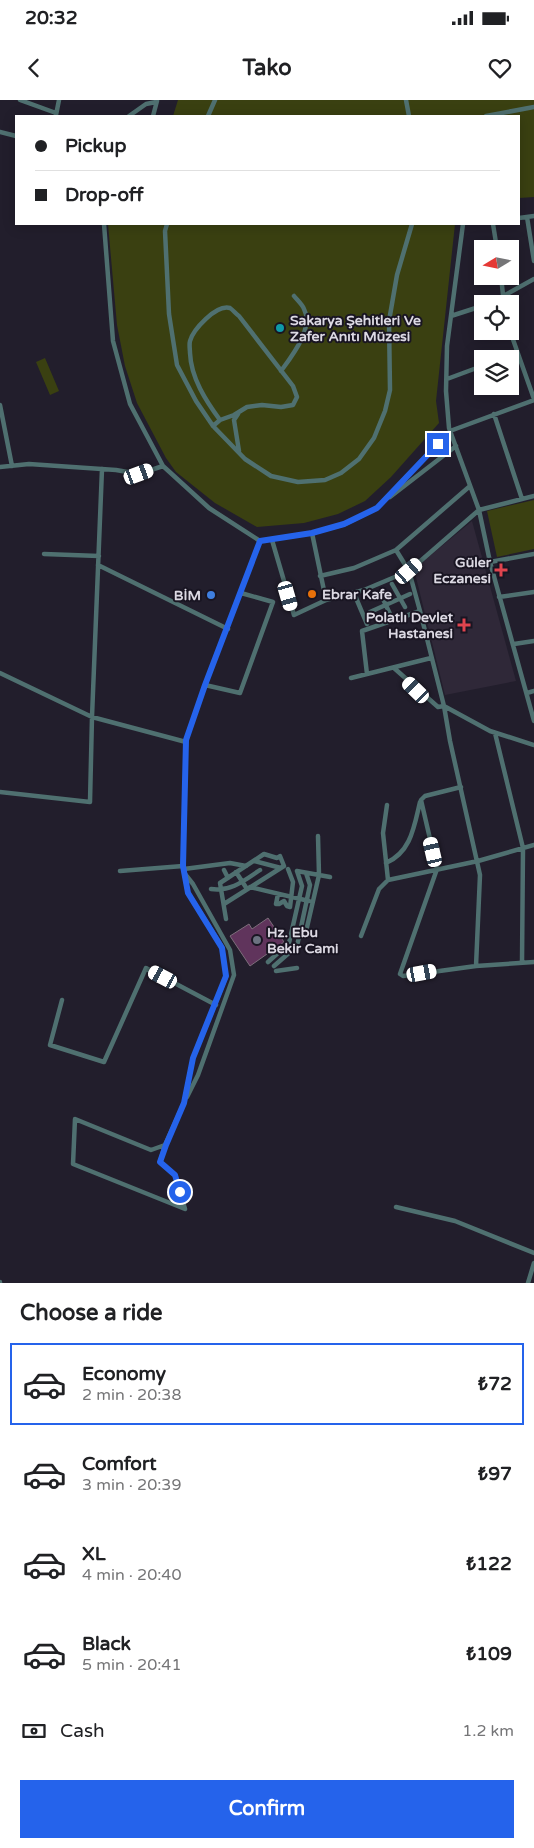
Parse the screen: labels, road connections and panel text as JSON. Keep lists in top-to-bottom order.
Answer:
{
  "places": {
    "other": [
      "Sakarya Şehitleri Ve Zafer Anıtı Müzesi",
      "Ebrar Kafe",
      "BİM",
      "Hz. Ebu Bekir Cami"
    ],
    "health": ["Güler Eczanesi", "Polatlı Devlet Hastanesi"]
  },
  "north": "left",
  "page": {
    "status": "20:32",
    "header": "Tako",
    "banner": ["Pickup", "Drop-off"],
    "heading": "Choose a ride",
    "list": [
      {
        "name": "Economy",
        "note": "2 min · 20:38",
        "value": "₺72"
      },
      {
        "name": "Comfort",
        "note": "3 min · 20:39",
        "value": "₺97"
      },
      {
        "name": "XL",
        "note": "4 min · 20:40",
        "value": "₺122"
      },
      {
        "name": "Black",
        "note": "5 min · 20:41",
        "value": "₺109"
      }
    ],
    "pay": ["Cash", "1.2 km"],
    "buttons": "Confirm"
  }
}
